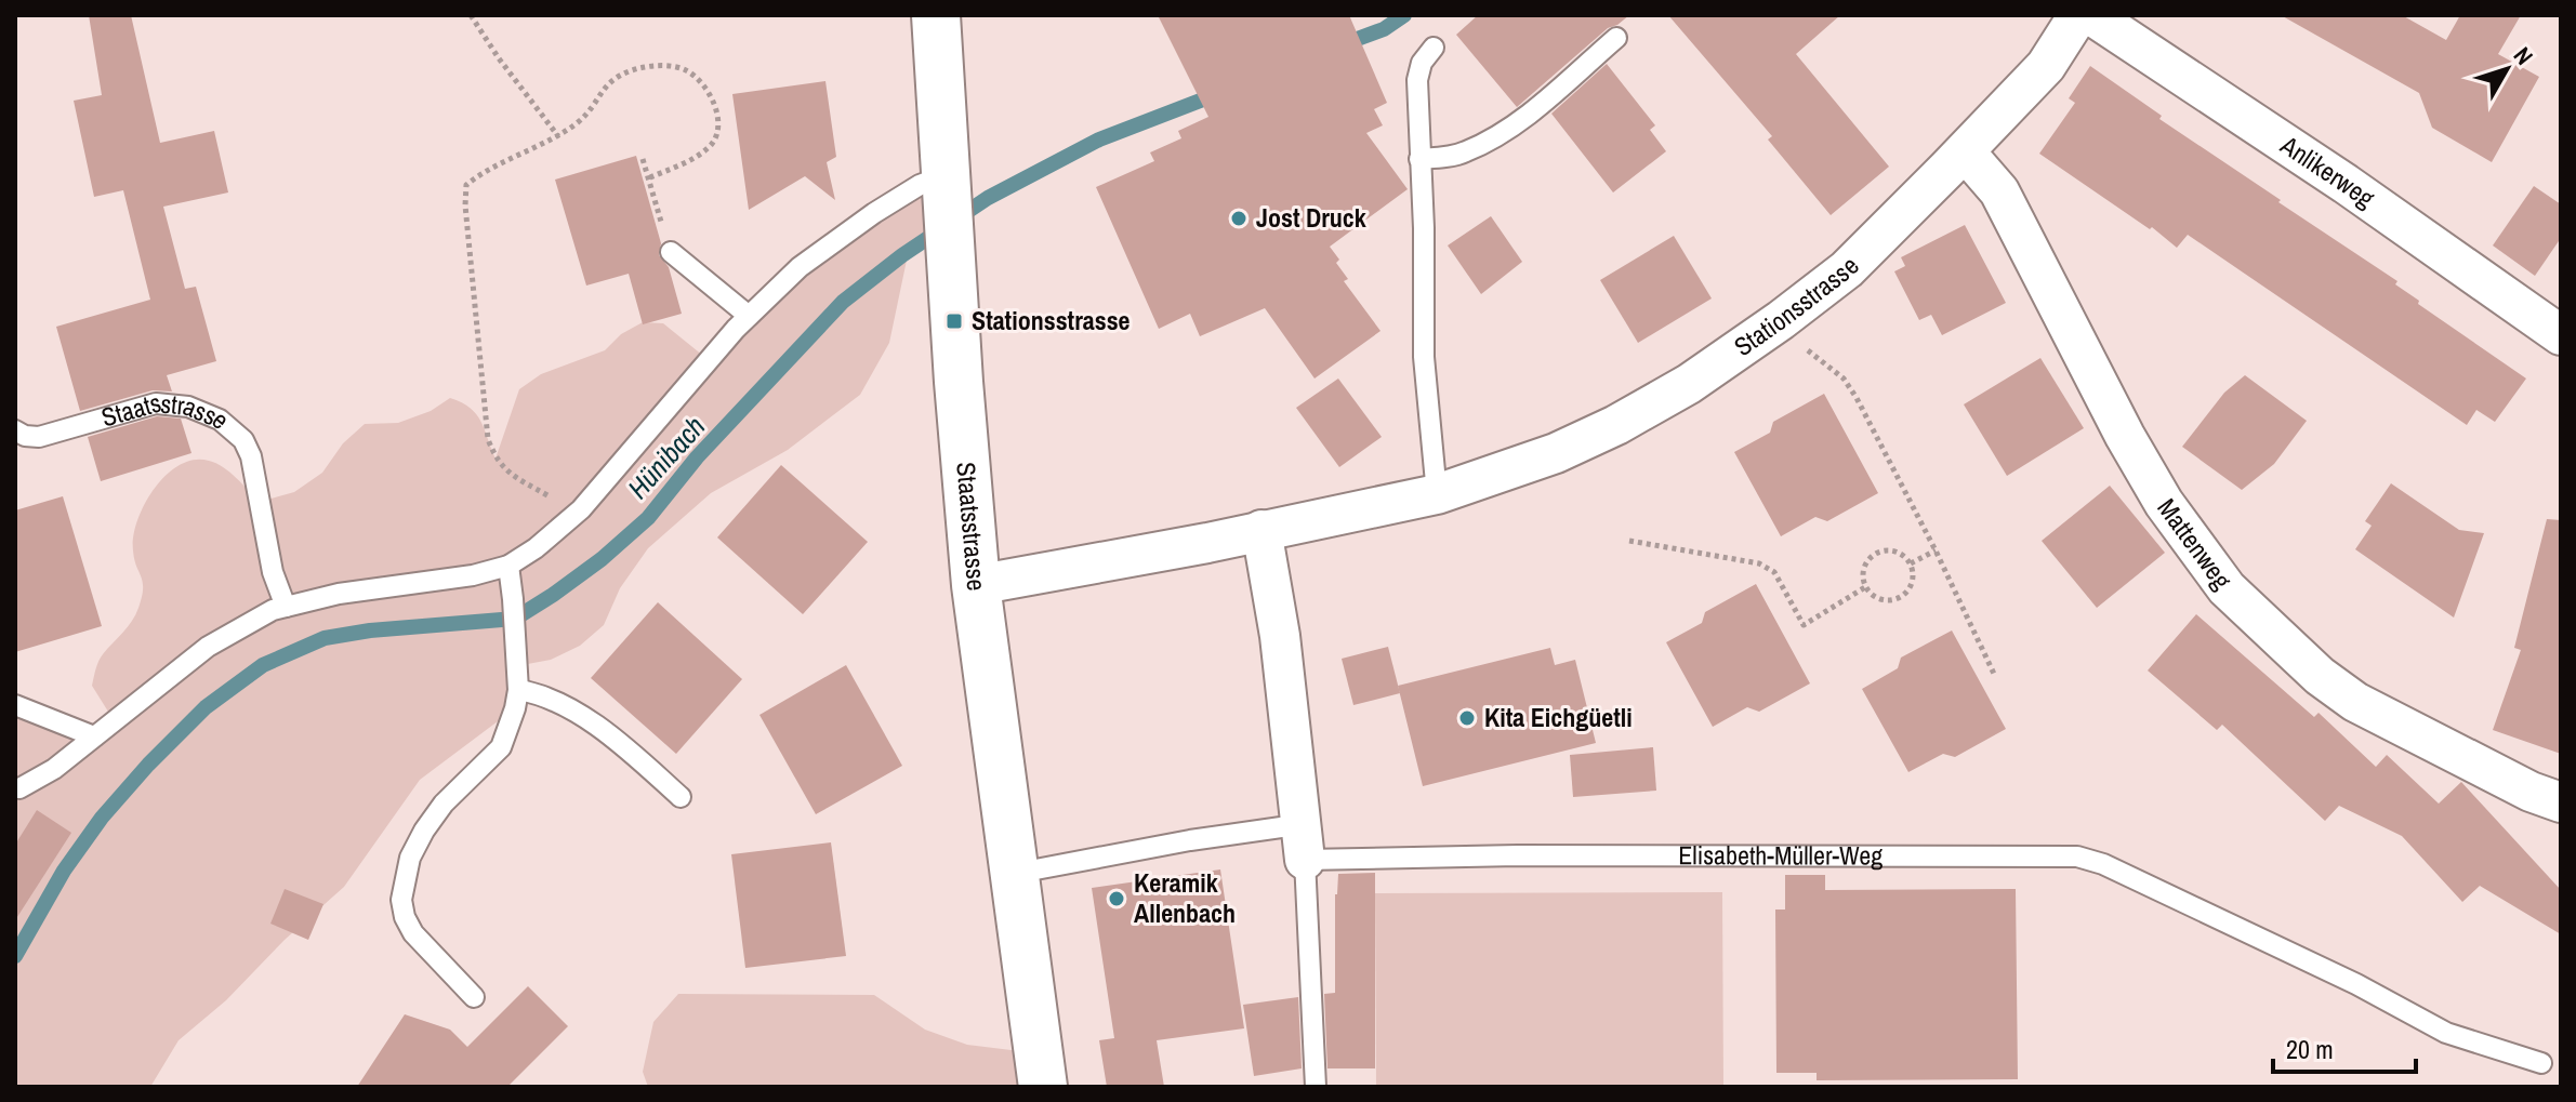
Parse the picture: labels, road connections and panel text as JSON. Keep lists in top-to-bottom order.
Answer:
{
  "streets": {
    "main road": ["Staatsstrasse"],
    "street": ["Anlikerweg", "Stationsstrasse", "Mattenweg"],
    "lane": ["Elisabeth-Müller-Weg"]
  },
  "crossings": [
    ["Stationsstrasse", "Staatsstrasse"],
    ["Stationsstrasse", "Mattenweg"]
  ],
  "water": ["Hünibach"],
  "places": {
    "other": ["Jost Druck", "Kita Eichgüetli", "Keramik Allenbach"],
    "transit": ["Stationsstrasse"]
  },
  "scale_bar": "20 m",
  "north": "top right"
}
